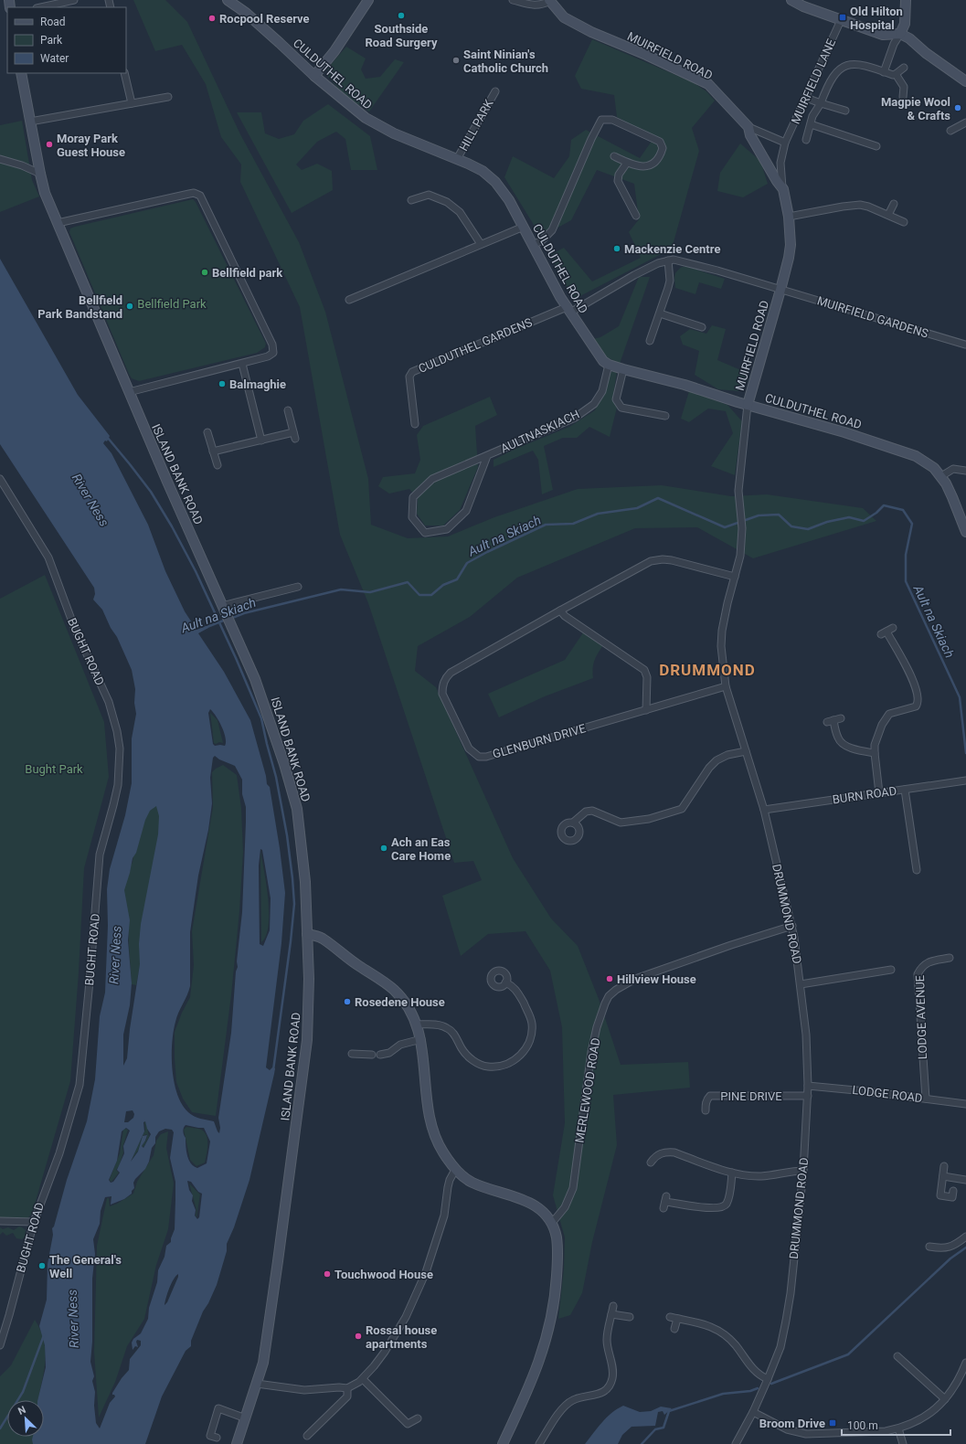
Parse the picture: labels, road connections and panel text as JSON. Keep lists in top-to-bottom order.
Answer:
{
  "streets": {
    "main road": ["MUIRFIELD ROAD", "CULDUTHEL ROAD", "ISLAND BANK ROAD"],
    "street": [
      "MUIRFIELD LANE",
      "HILL PARK",
      "MUIRFIELD GARDENS",
      "CULDUTHEL GARDENS",
      "AULTNASKIACH",
      "BUGHT ROAD",
      "GLENBURN DRIVE",
      "BURN ROAD",
      "DRUMMOND ROAD",
      "LODGE AVENUE",
      "MERLEWOOD ROAD",
      "LODGE ROAD",
      "PINE DRIVE"
    ]
  },
  "crossings": [
    ["MUIRFIELD ROAD", "CULDUTHEL ROAD"],
    ["MUIRFIELD ROAD", "MUIRFIELD LANE"],
    ["MUIRFIELD ROAD", "MUIRFIELD GARDENS"],
    ["MUIRFIELD ROAD", "DRUMMOND ROAD"],
    ["CULDUTHEL ROAD", "HILL PARK"],
    ["CULDUTHEL ROAD", "CULDUTHEL GARDENS"],
    ["CULDUTHEL ROAD", "AULTNASKIACH"],
    ["CULDUTHEL ROAD", "DRUMMOND ROAD"],
    ["MUIRFIELD GARDENS", "CULDUTHEL GARDENS"],
    ["GLENBURN DRIVE", "DRUMMOND ROAD"],
    ["BURN ROAD", "DRUMMOND ROAD"],
    ["DRUMMOND ROAD", "MERLEWOOD ROAD"],
    ["DRUMMOND ROAD", "LODGE ROAD"],
    ["DRUMMOND ROAD", "PINE DRIVE"],
    ["LODGE AVENUE", "LODGE ROAD"]
  ],
  "districts": ["DRUMMOND"],
  "water": ["River Ness", "Ault na Skiach"],
  "parks": ["Bellfield Park", "Bught Park"],
  "places": {
    "other": [
      "Southside Road Surgery",
      "Rocpool Reserve",
      "Saint Ninian's Catholic Church",
      "Magpie Wool & Crafts",
      "Moray Park Guest House",
      "Mackenzie Centre",
      "Bellfield park",
      "Bellfield Park Bandstand",
      "Balmaghie",
      "Ach an Eas Care Home",
      "Hillview House",
      "Rosedene House",
      "The General's Well",
      "Touchwood House",
      "Rossal house apartments"
    ],
    "transit": ["Old Hilton Hospital", "Broom Drive"]
  },
  "legend": ["Road", "Park", "Water"],
  "scale_bar": "100 m",
  "north": "top left"
}
